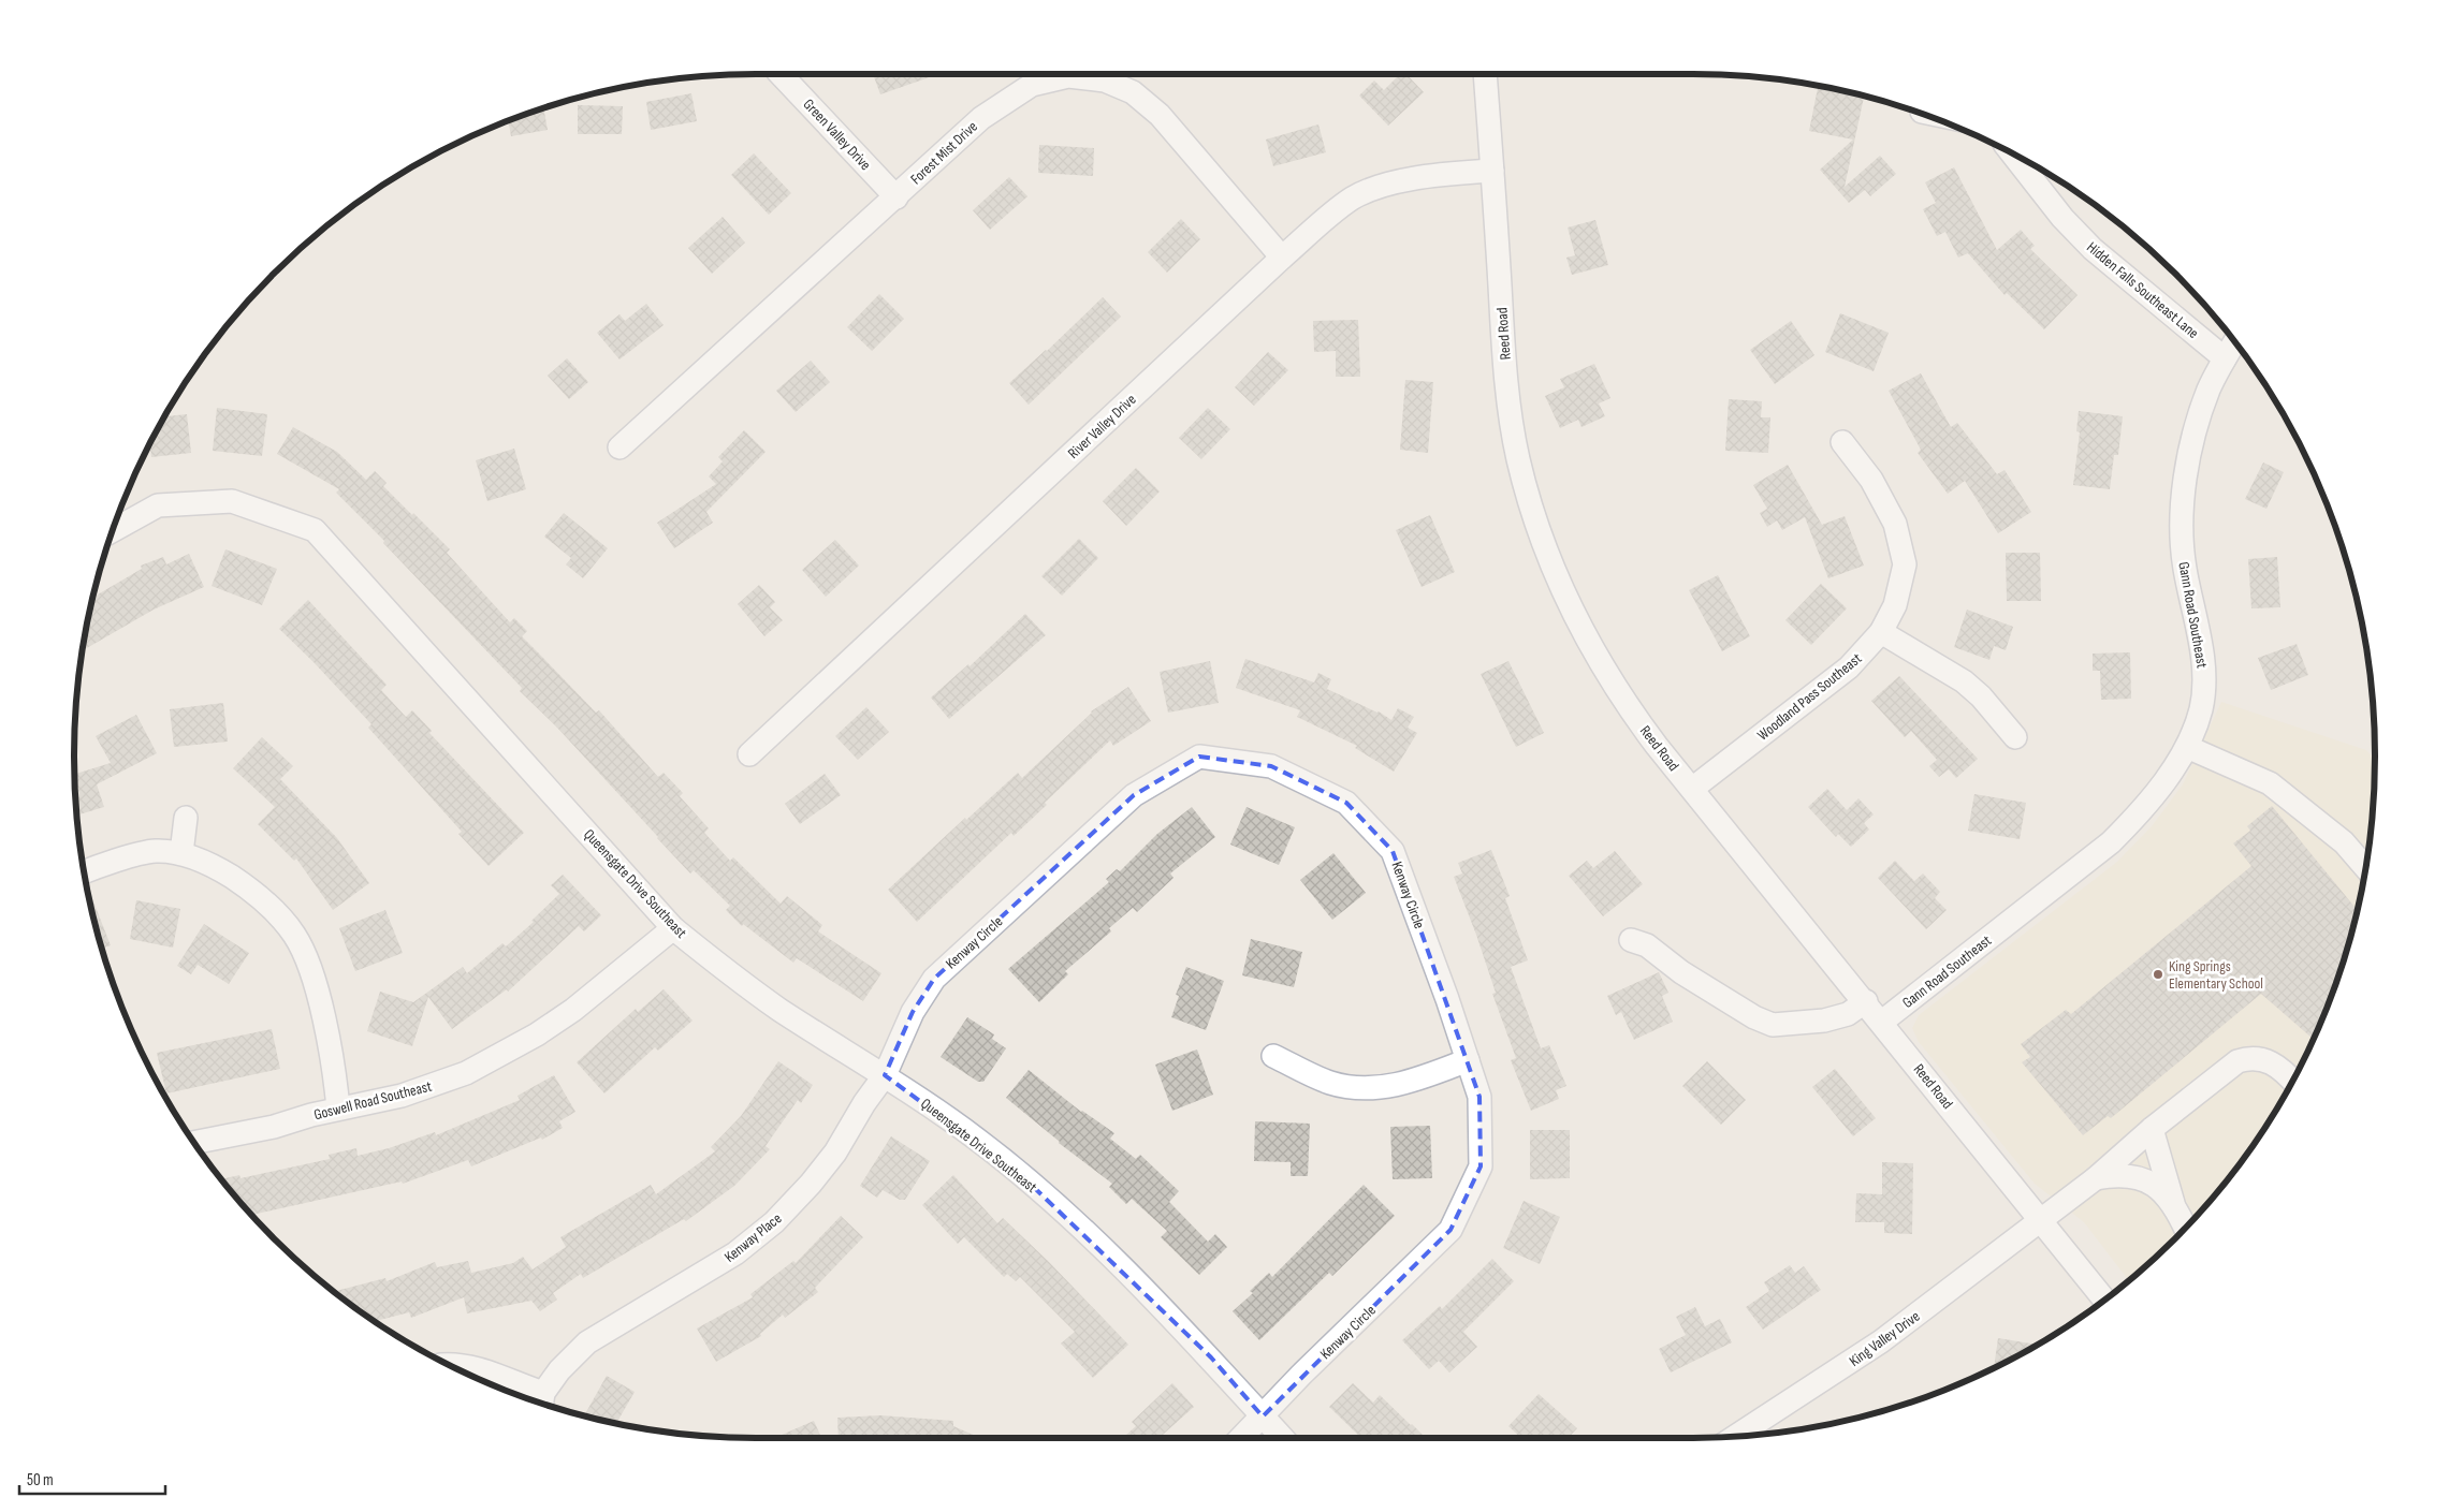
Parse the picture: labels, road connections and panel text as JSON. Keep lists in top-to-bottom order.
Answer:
{
  "streets": {
    "street": [
      "Green Valley Drive",
      "Forest Mist Drive",
      "Hidden Falls Southeast Lane",
      "Reed Road",
      "River Valley Drive",
      "Gann Road Southeast",
      "Woodland Pass Southeast",
      "Queensgate Drive Southeast",
      "Kenway Circle",
      "Goswell Road Southeast",
      "Kenway Place",
      "King Valley Drive"
    ]
  },
  "crossings": [
    ["Green Valley Drive", "Forest Mist Drive"],
    ["Forest Mist Drive", "River Valley Drive"],
    ["Hidden Falls Southeast Lane", "Gann Road Southeast"],
    ["Reed Road", "River Valley Drive"],
    ["Reed Road", "Gann Road Southeast"],
    ["Reed Road", "Woodland Pass Southeast"],
    ["Reed Road", "King Valley Drive"],
    ["Queensgate Drive Southeast", "Kenway Circle"],
    ["Queensgate Drive Southeast", "Goswell Road Southeast"],
    ["Queensgate Drive Southeast", "Kenway Place"],
    ["Kenway Circle", "Kenway Place"]
  ],
  "places": ["King Springs Elementary School"],
  "scale_bar": "50 m"
}
